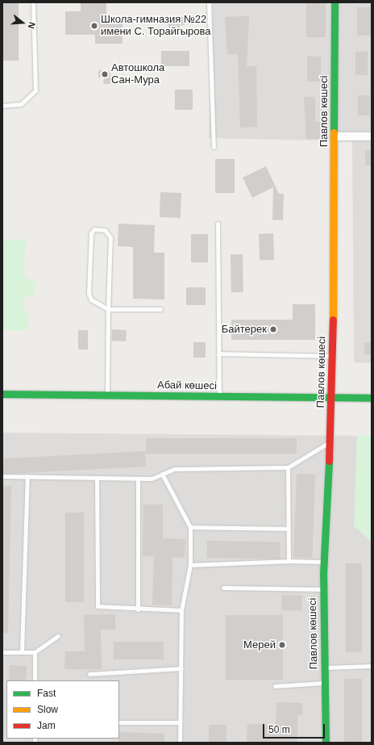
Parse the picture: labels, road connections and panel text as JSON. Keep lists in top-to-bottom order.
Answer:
{
  "streets": {
    "street": ["Павлов көшесі", "Абай көшесі"]
  },
  "crossings": [
    ["Павлов көшесі", "Абай көшесі"]
  ],
  "places": [
    "Школа-гимназия №22 имени С. Торайгырова",
    "Автошкола Сан-Мура",
    "Байтерек",
    "Мерей"
  ],
  "legend": ["Fast", "Slow", "Jam"],
  "scale_bar": "50 m",
  "north": "right"
}
